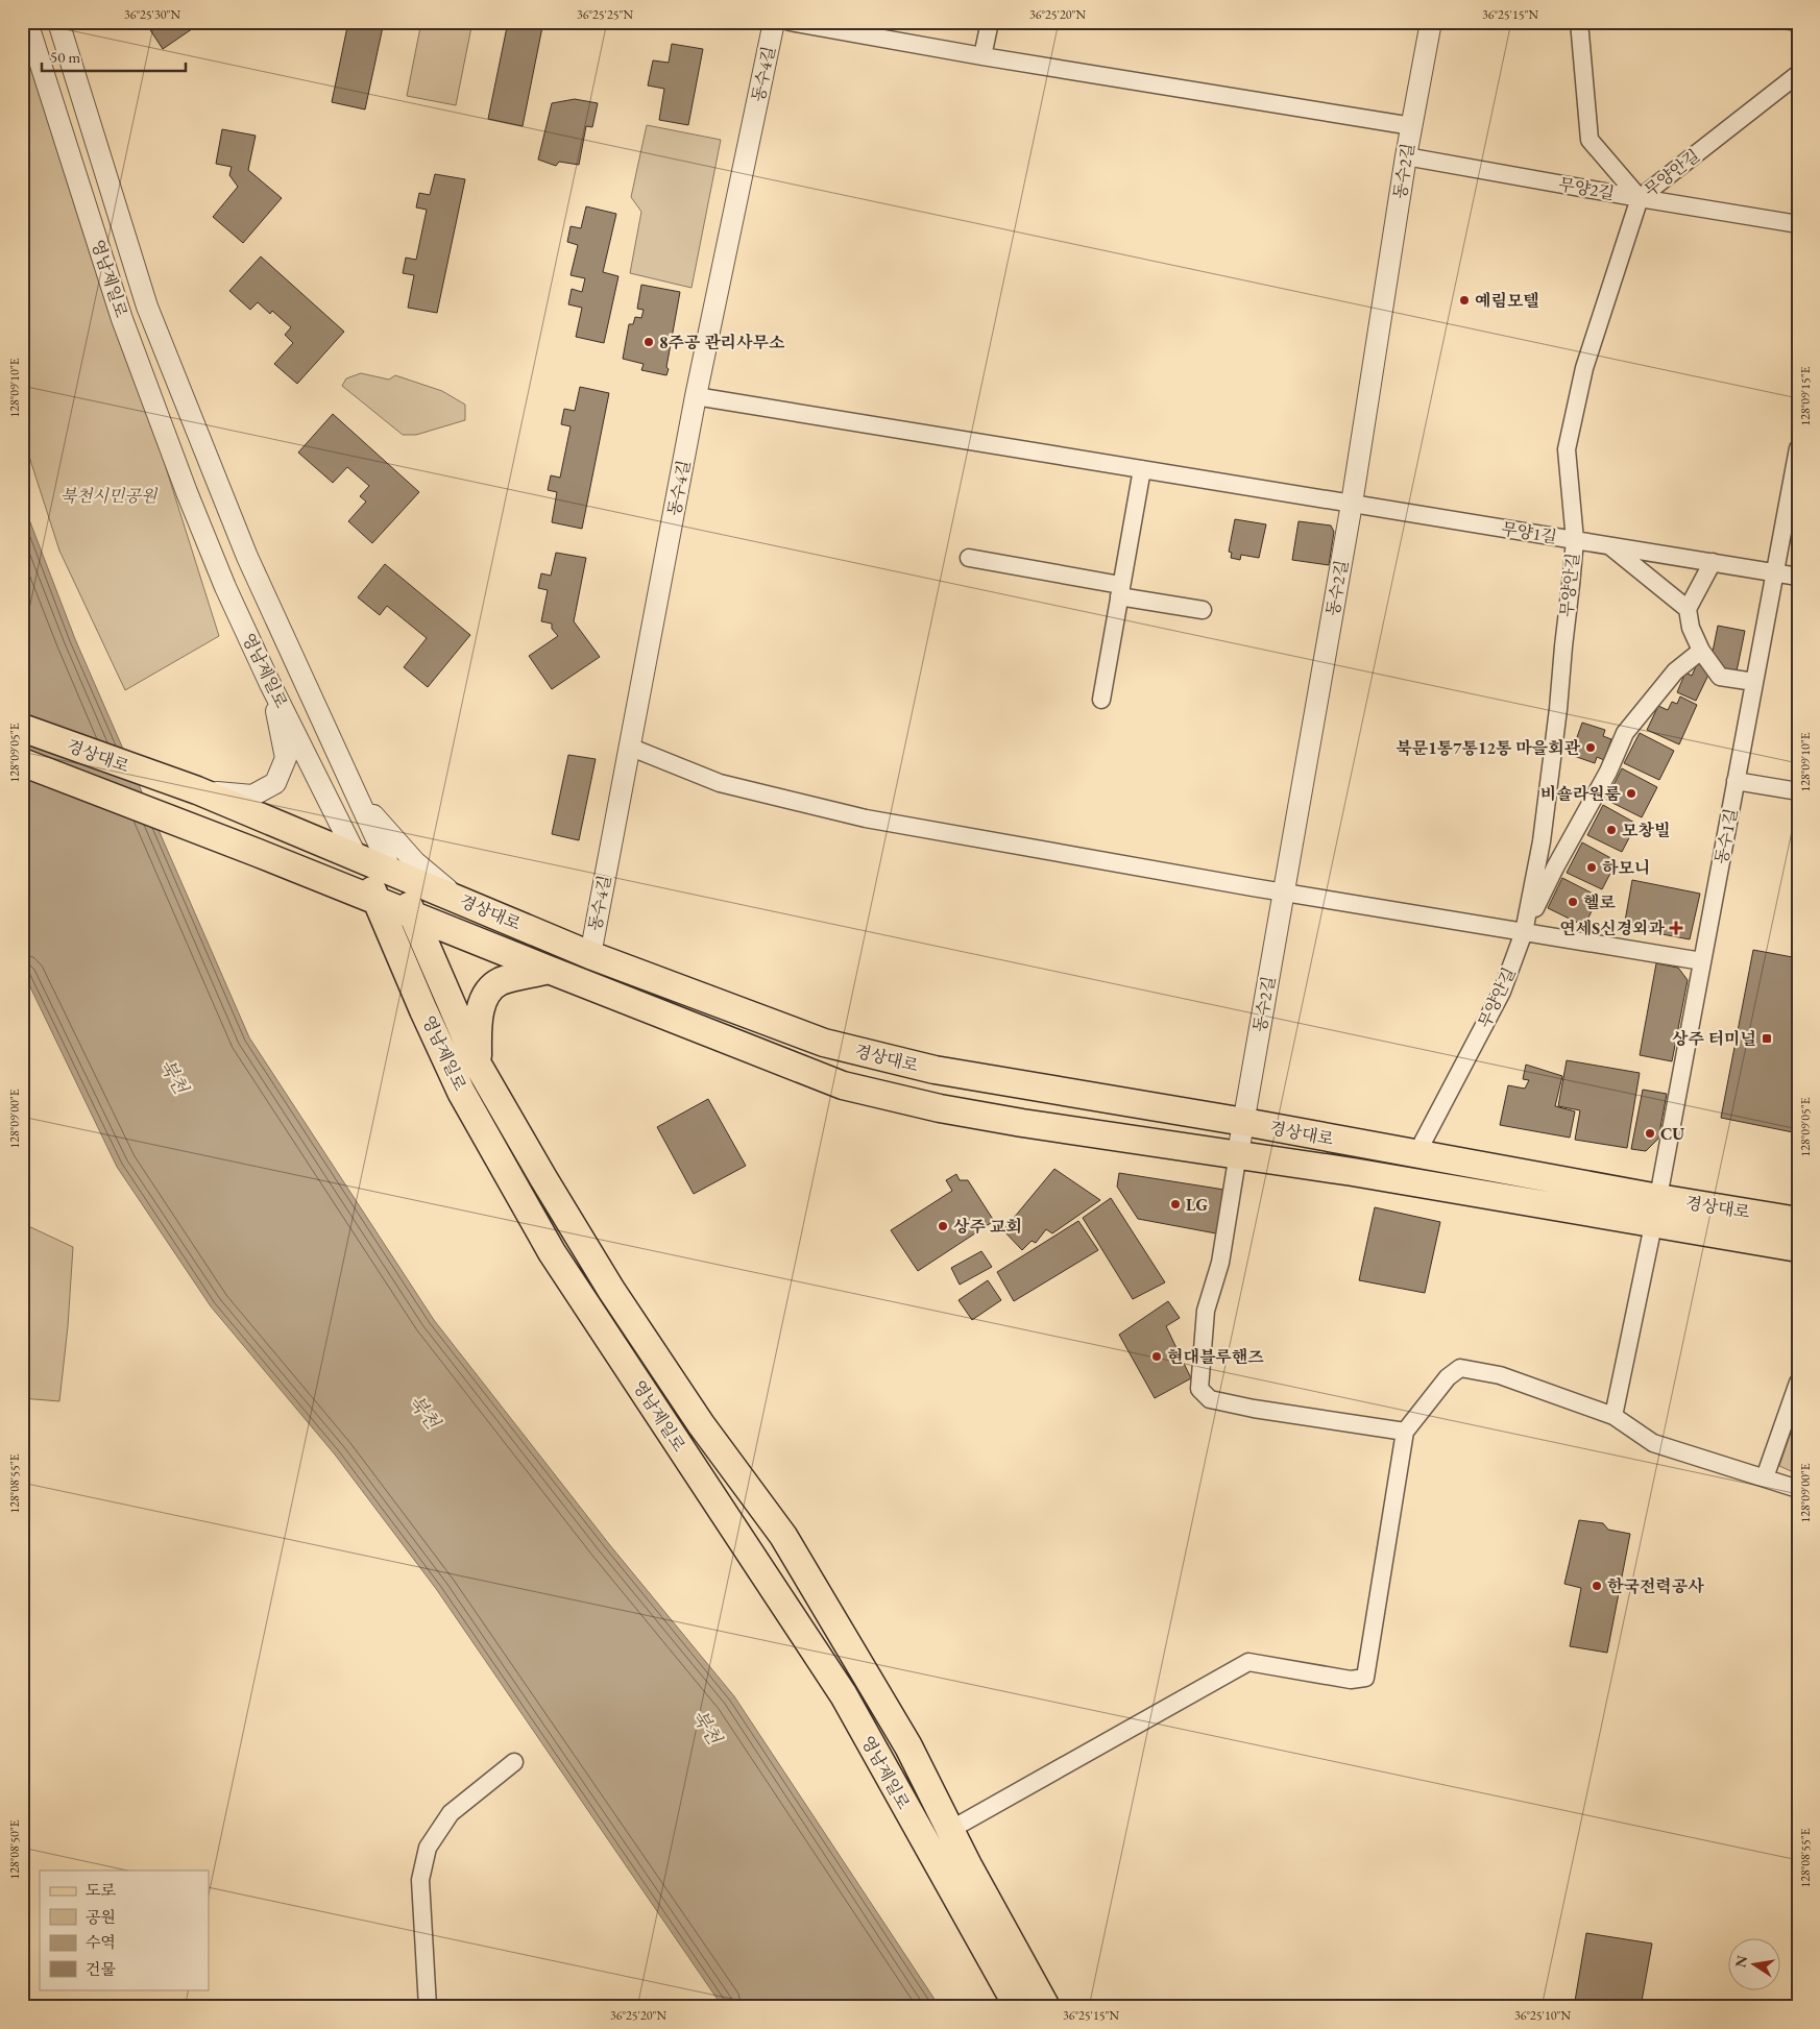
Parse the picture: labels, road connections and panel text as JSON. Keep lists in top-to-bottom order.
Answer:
{
  "streets": {
    "main road": ["영남제일로", "경상대로"],
    "street": [
      "동수4길",
      "동수2길",
      "무양안길",
      "무양2길",
      "무양1길",
      "동수1길"
    ]
  },
  "crossings": [
    ["동수4길", "무양1길"],
    ["동수4길", "경상대로"],
    ["동수2길", "무양2길"],
    ["동수2길", "무양1길"],
    ["동수2길", "경상대로"],
    ["무양안길", "무양2길"],
    ["무양안길", "무양1길"],
    ["무양안길", "경상대로"],
    ["영남제일로", "경상대로"],
    ["무양1길", "동수1길"],
    ["경상대로", "동수1길"]
  ],
  "water": ["북천"],
  "parks": ["북천시민공원"],
  "places": {
    "other": [
      "예림모텔",
      "8주공 관리사무소",
      "북문1통7통12통 마을회관",
      "비숄라원룸",
      "모창빌",
      "하모니",
      "헬로",
      "CU",
      "LG",
      "상주 교회",
      "현대블루핸즈",
      "한국전력공사"
    ],
    "health": ["연세S신경외과"],
    "transit": ["상주 터미널"]
  },
  "legend": [
    "도로",
    "공원",
    "수역",
    "건물"
  ],
  "scale_bar": "50 m",
  "north": "left",
  "coordinates": [
    "36°25'30\"N",
    "36°25'25\"N",
    "36°25'20\"N",
    "36°25'15\"N",
    "128°09'10\"E",
    "128°09'15\"E",
    "128°09'05\"E",
    "128°09'00\"E",
    "128°08'55\"E",
    "128°08'50\"E",
    "36°25'10\"N"
  ]
}
